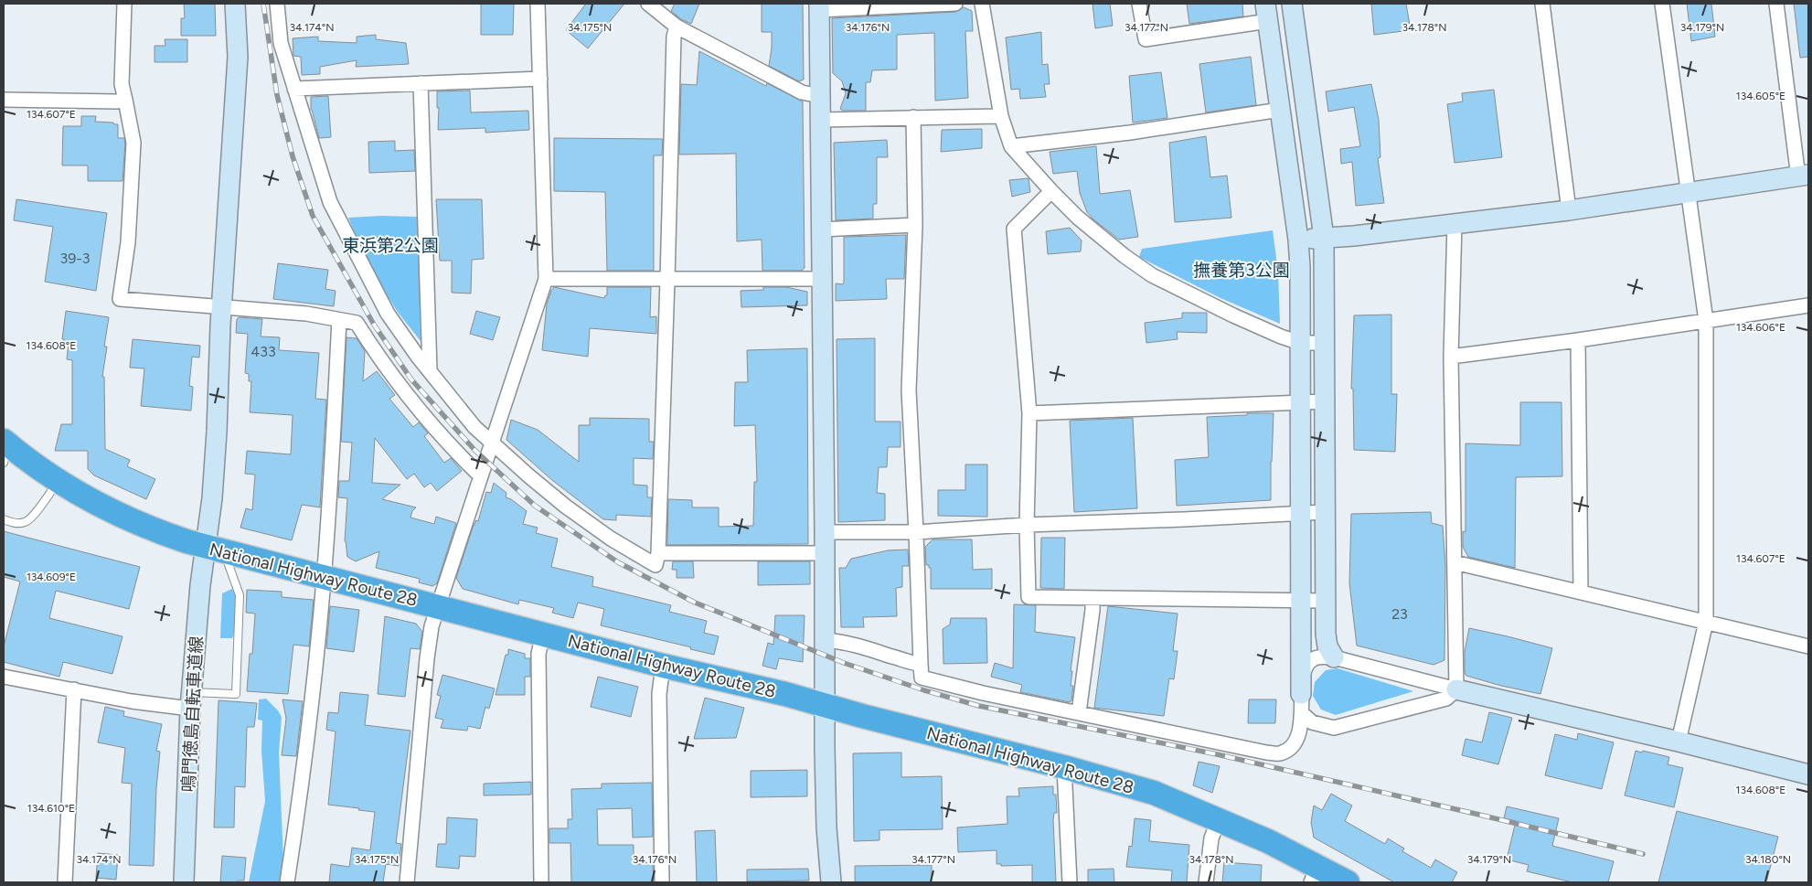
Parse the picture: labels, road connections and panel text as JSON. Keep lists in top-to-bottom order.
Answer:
{
  "streets": {
    "highway": ["National Highway Route 28"],
    "street": ["鳴門徳島自転車道線"]
  },
  "crossings": [
    ["National Highway Route 28", "鳴門徳島自転車道線"]
  ],
  "parks": ["東浜第2公園", "撫養第3公園"],
  "house_numbers": ["39-3", "433", "23"],
  "coordinates": [
    "34.174°N",
    "34.175°N",
    "34.176°N",
    "34.177°N",
    "34.178°N",
    "34.179°N",
    "134.605°E",
    "134.607°E",
    "134.606°E",
    "134.608°E",
    "134.609°E",
    "134.610°E",
    "34.180°N"
  ]
}
